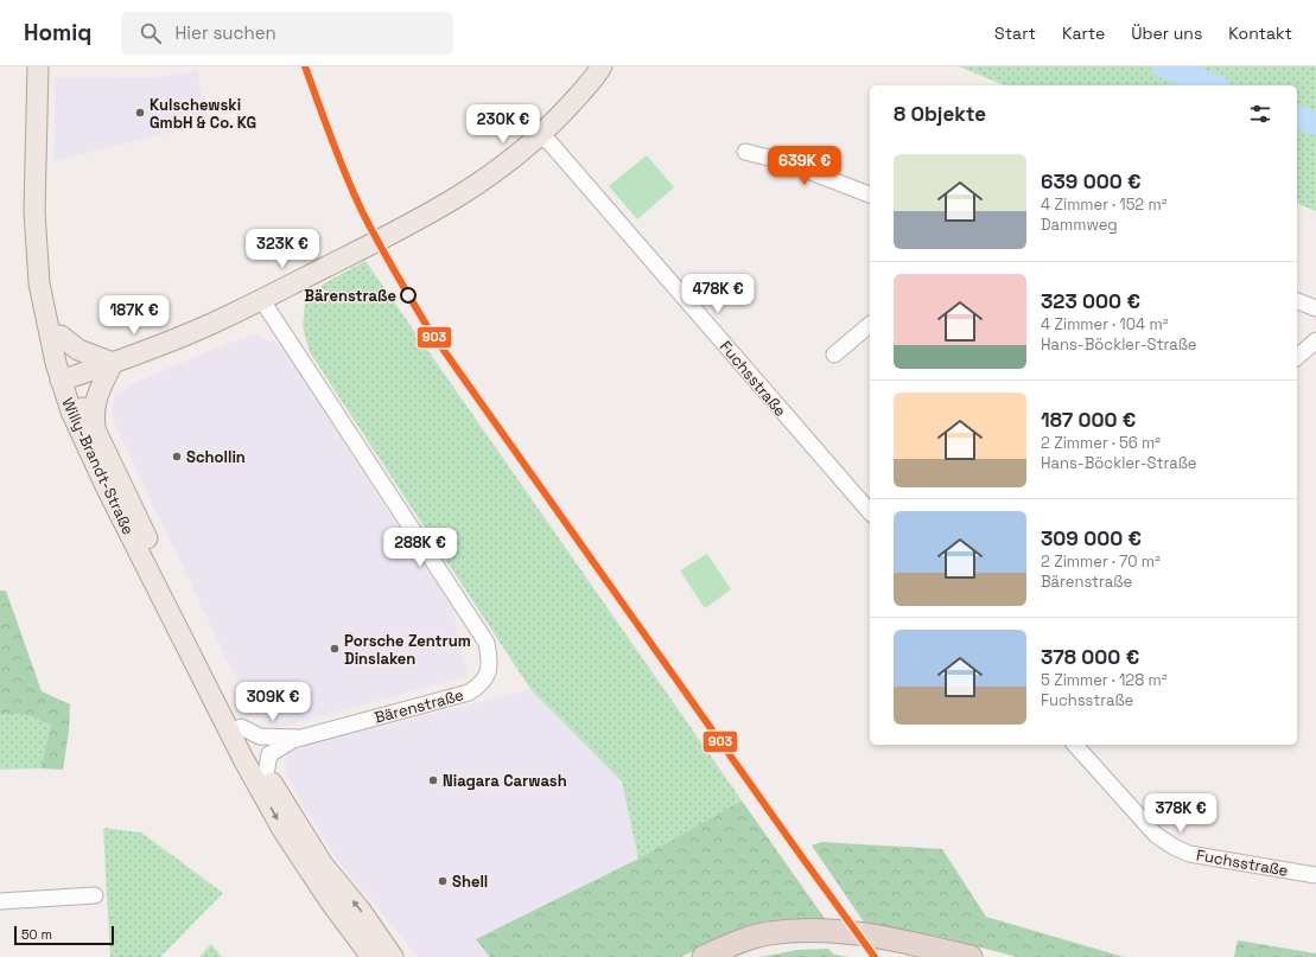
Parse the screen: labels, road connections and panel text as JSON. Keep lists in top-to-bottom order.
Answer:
{
  "streets": {
    "main road": ["Willy-Brandt-Straße"],
    "street": ["Fuchsstraße", "Bärenstraße"]
  },
  "crossings": [
    ["Willy-Brandt-Straße", "Bärenstraße"]
  ],
  "places": [
    "Kulschewski GmbH & Co. KG",
    "Bärenstraße",
    "Schollin",
    "Porsche Zentrum Dinslaken",
    "Niagara Carwash",
    "Shell"
  ],
  "lines": ["transit line 903"],
  "scale_bar": "50 m",
  "page": {
    "header": "Homiq",
    "search": "Hier suchen",
    "nav": [
      "Start",
      "Karte",
      "Über uns",
      "Kontakt"
    ],
    "heading": "8 Objekte",
    "price": [
      "230K €",
      "639K €",
      "323K €",
      "478K €",
      "187K €",
      "288K €",
      "309K €",
      "378K €"
    ],
    "list": [
      {
        "name": "639 000 €",
        "note": "4 Zimmer · 152 m² · Dammweg"
      },
      {
        "name": "323 000 €",
        "note": "4 Zimmer · 104 m² · Hans-Böckler-Straße"
      },
      {
        "name": "187 000 €",
        "note": "2 Zimmer · 56 m² · Hans-Böckler-Straße"
      },
      {
        "name": "309 000 €",
        "note": "2 Zimmer · 70 m² · Bärenstraße"
      },
      {
        "name": "378 000 €",
        "note": "5 Zimmer · 128 m² · Fuchsstraße"
      }
    ],
    "scale": "50 m"
  }
}
